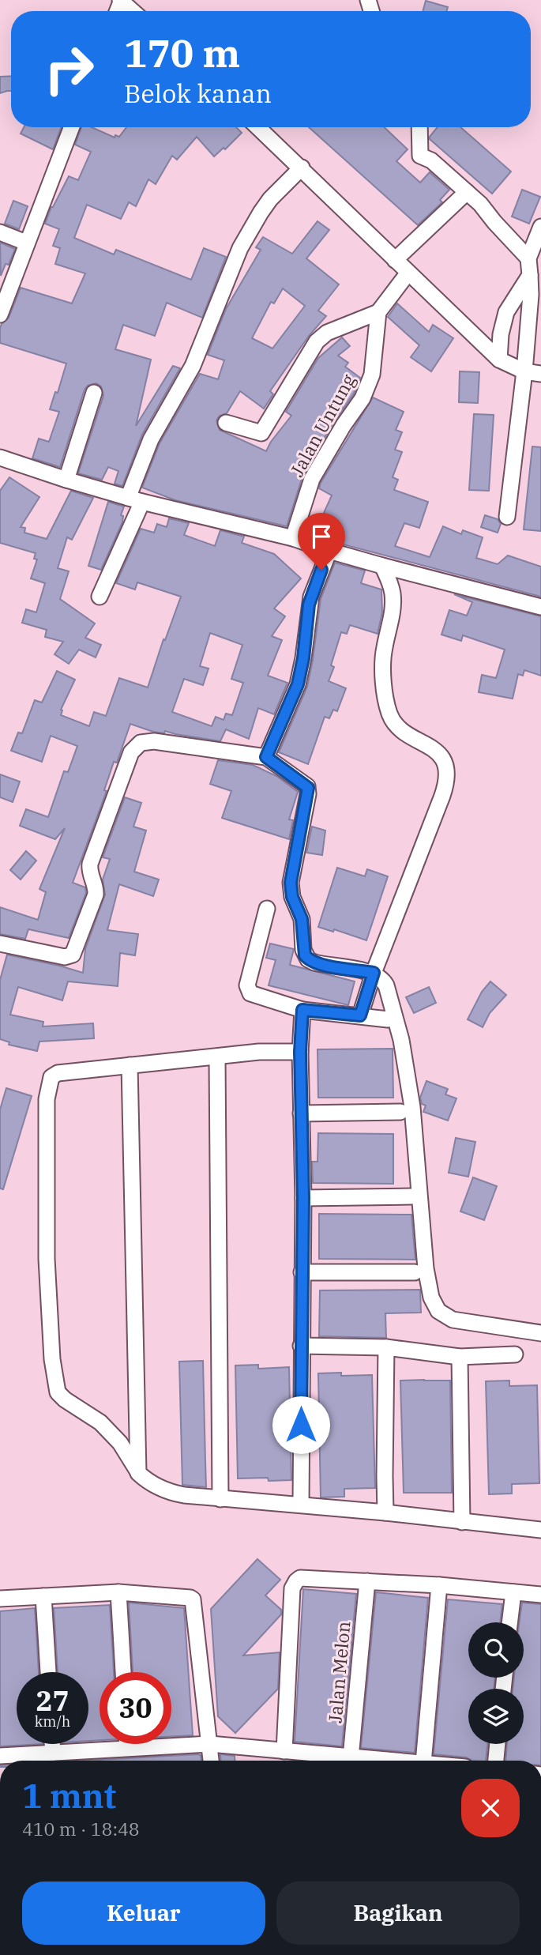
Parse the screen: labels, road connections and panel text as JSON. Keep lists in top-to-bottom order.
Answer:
{
  "streets": {
    "street": ["Jalan Untung", "Jalan Melon"]
  },
  "page": {
    "turn": ["170 m", "Belok kanan"],
    "speed": "27 km/h",
    "limit": "30",
    "heading": ["1 mnt", "410 m · 18:48"],
    "buttons": ["Keluar", "Bagikan"]
  }
}
